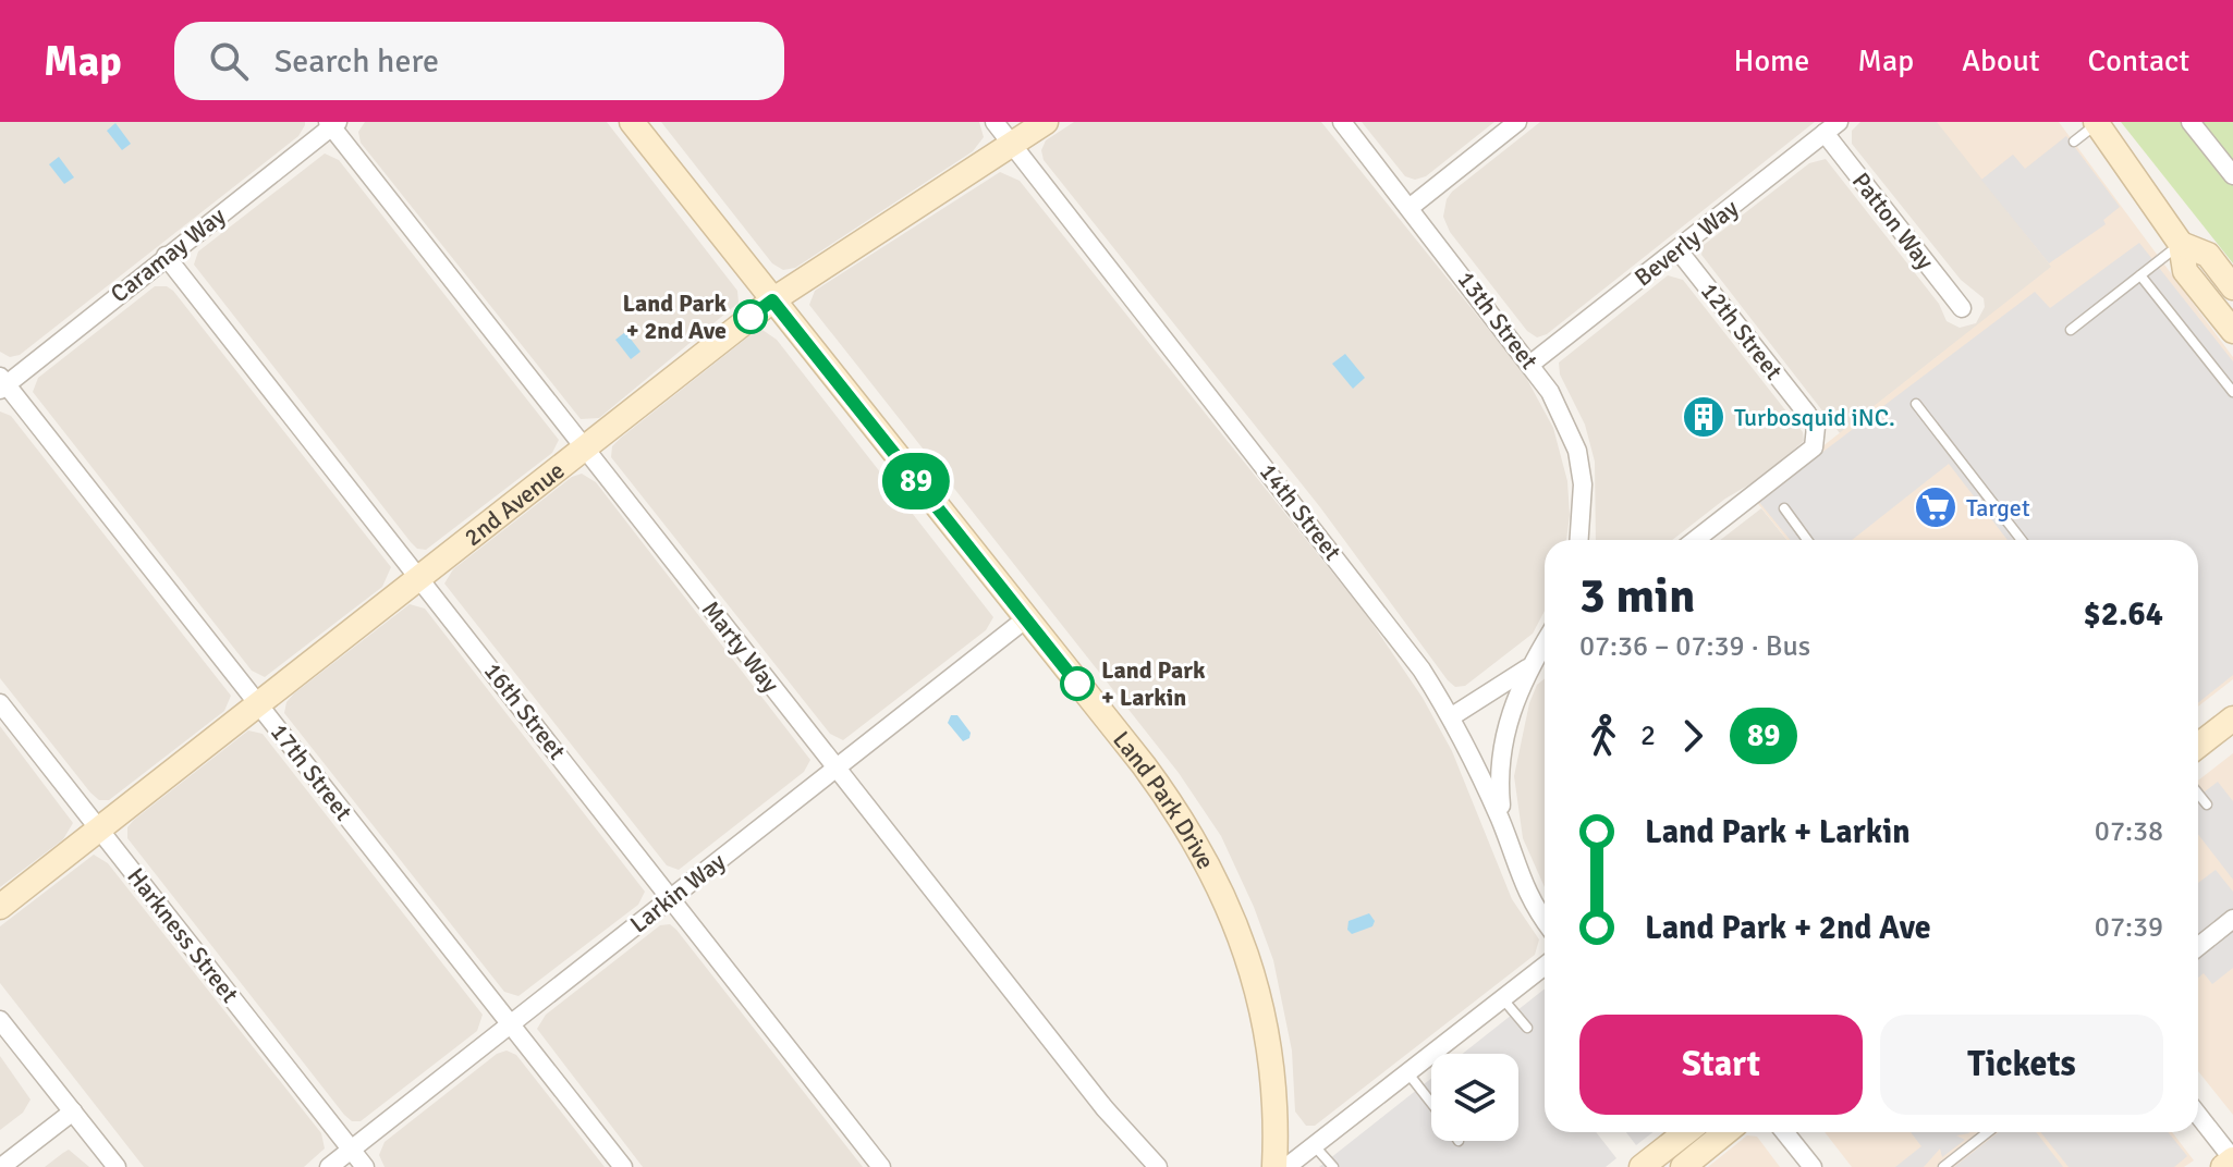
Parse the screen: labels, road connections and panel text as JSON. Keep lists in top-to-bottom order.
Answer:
{
  "streets": {
    "main road": ["2nd Avenue", "Land Park Drive"],
    "street": [
      "Patton Way",
      "Beverly Way",
      "Caramay Way",
      "13th Street",
      "12th Street",
      "14th Street",
      "Marty Way",
      "16th Street",
      "17th Street",
      "Larkin Way",
      "Harkness Street"
    ]
  },
  "crossings": [
    ["Patton Way", "Beverly Way"],
    ["Beverly Way", "13th Street"],
    ["Beverly Way", "12th Street"],
    ["Caramay Way", "Marty Way"],
    ["Caramay Way", "16th Street"],
    ["Caramay Way", "17th Street"],
    ["2nd Avenue", "14th Street"],
    ["2nd Avenue", "Marty Way"],
    ["2nd Avenue", "16th Street"],
    ["2nd Avenue", "17th Street"],
    ["2nd Avenue", "Land Park Drive"],
    ["2nd Avenue", "Harkness Street"],
    ["Marty Way", "Larkin Way"],
    ["16th Street", "Larkin Way"],
    ["17th Street", "Larkin Way"],
    ["Land Park Drive", "Larkin Way"],
    ["Larkin Way", "Harkness Street"]
  ],
  "places": {
    "other": ["Land Park + 2nd Ave", "Land Park + Larkin"],
    "building": ["Turbosquid iNC."],
    "supermarket": ["Target"]
  },
  "lines": ["bus line 89"],
  "page": {
    "header": "Map",
    "search": "Search here",
    "nav": [
      "Home",
      "Map",
      "About",
      "Contact"
    ],
    "on_map": "89",
    "heading": ["3 min", "07:36 – 07:39 · Bus", "$2.64"],
    "legs": ["2", "89"],
    "list": [
      {
        "name": "Land Park + Larkin",
        "value": "07:38"
      },
      {
        "name": "Land Park + 2nd Ave",
        "value": "07:39"
      }
    ],
    "buttons": ["Start", "Tickets"]
  }
}
